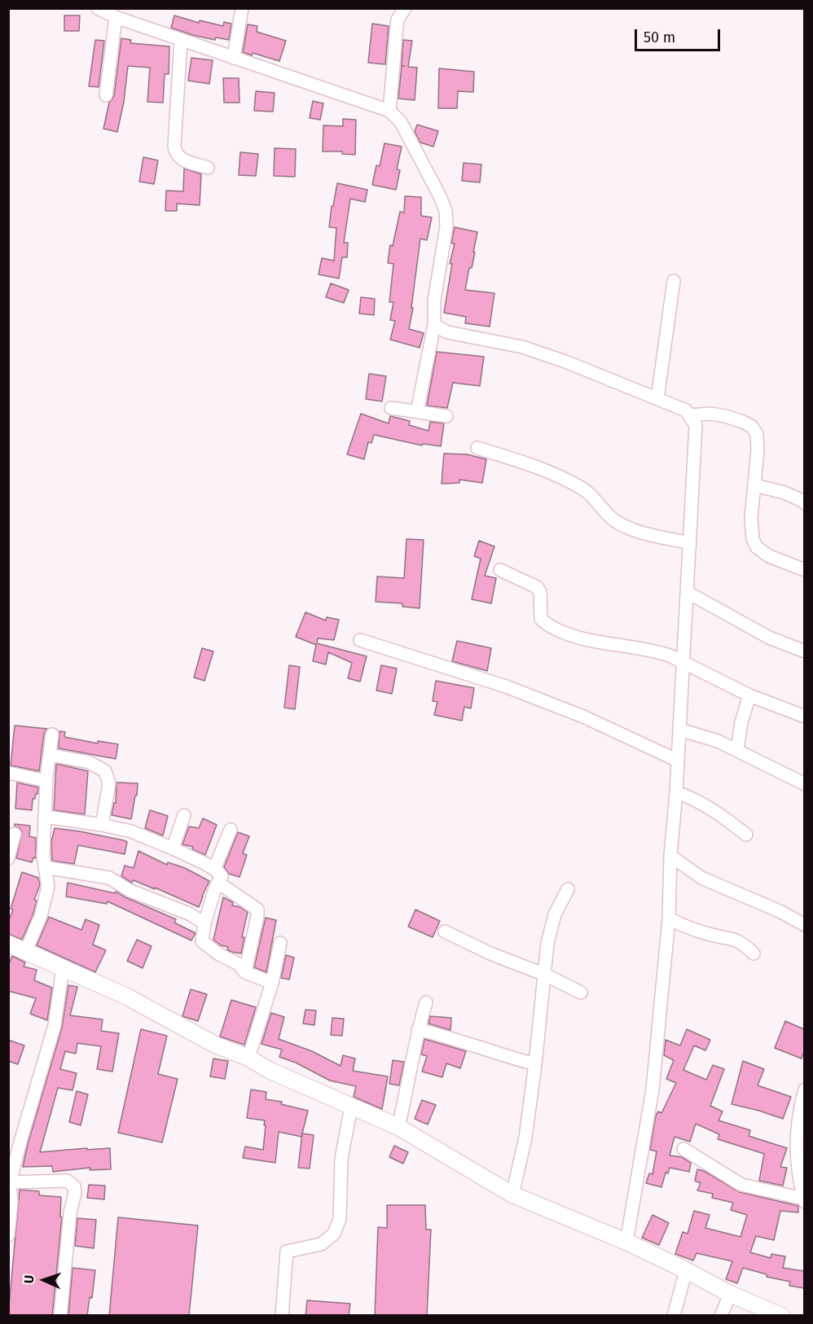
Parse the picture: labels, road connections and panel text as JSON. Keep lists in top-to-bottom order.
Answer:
{
  "scale_bar": "50 m",
  "north": "left"
}
